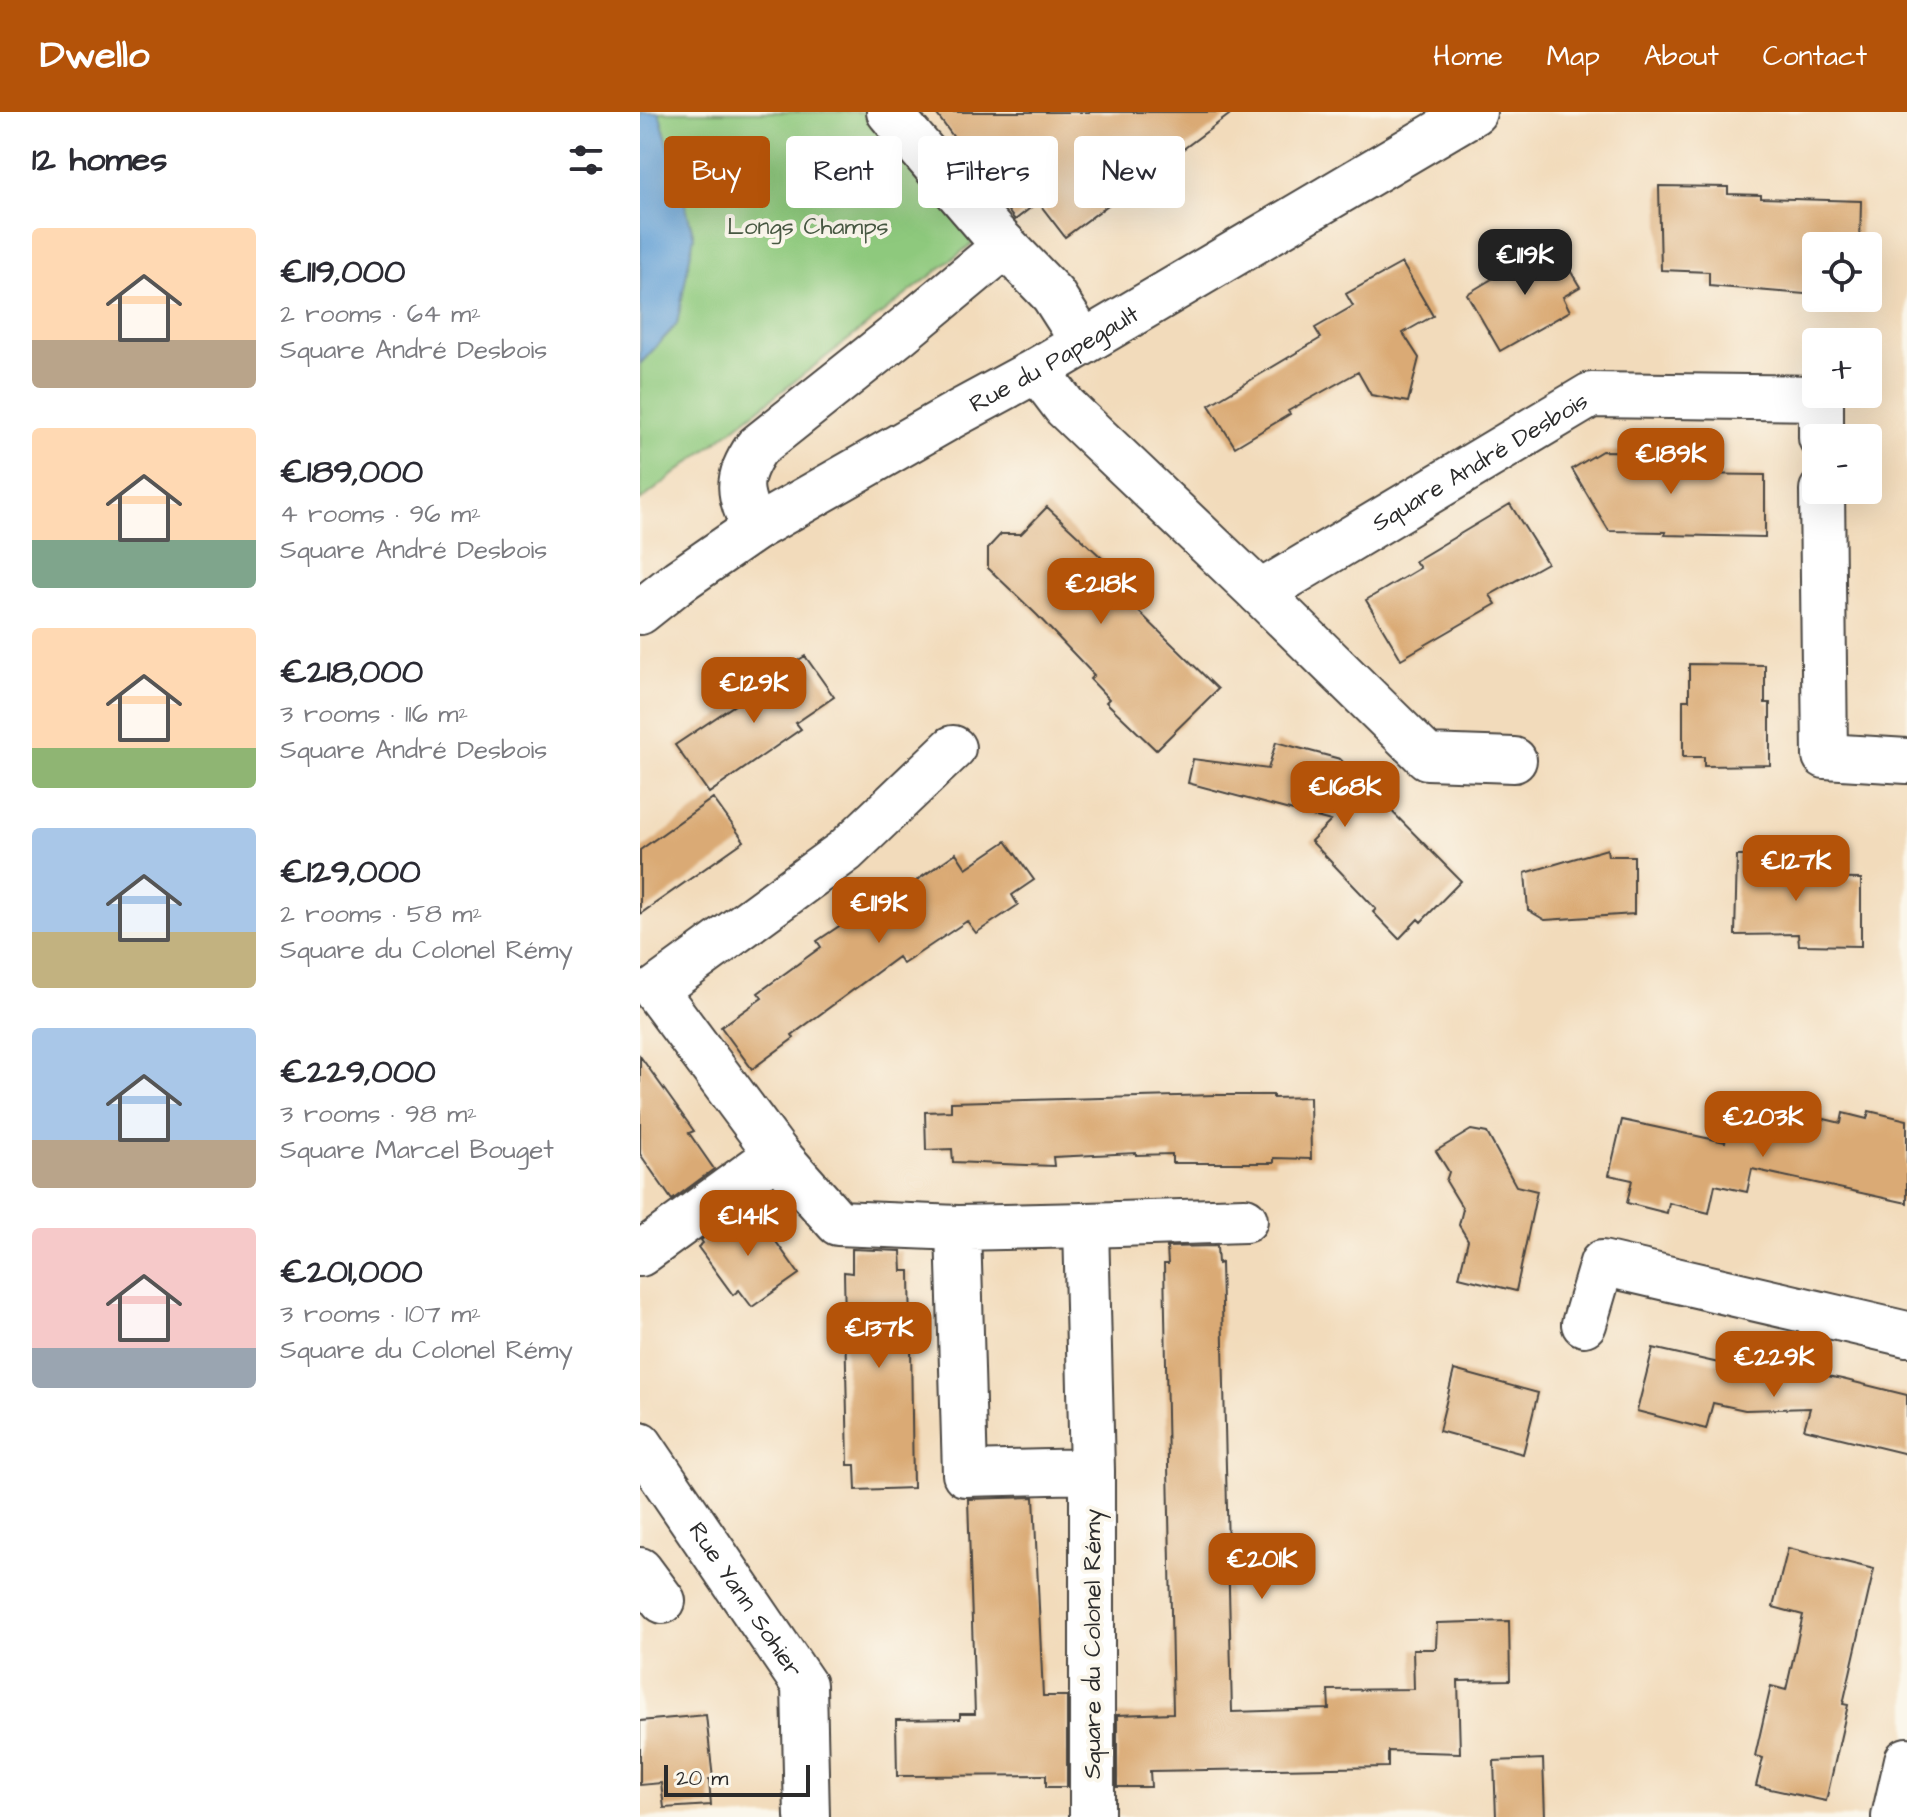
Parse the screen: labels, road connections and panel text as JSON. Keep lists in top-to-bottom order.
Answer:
{
  "streets": {
    "street": [
      "Rue du Papegault",
      "Square André Desbois",
      "Rue Yann Sohier",
      "Square du Colonel Rémy"
    ]
  },
  "parks": ["Longs Champs"],
  "scale_bar": "20 m",
  "page": {
    "header": "Dwello",
    "nav": [
      "Home",
      "Map",
      "About",
      "Contact"
    ],
    "heading": "12 homes",
    "chip": [
      "Buy",
      "Rent",
      "Filters",
      "New"
    ],
    "list": [
      {
        "name": "€119,000",
        "note": "2 rooms · 64 m² · Square André Desbois"
      },
      {
        "name": "€189,000",
        "note": "4 rooms · 96 m² · Square André Desbois"
      },
      {
        "name": "€218,000",
        "note": "3 rooms · 116 m² · Square André Desbois"
      },
      {
        "name": "€129,000",
        "note": "2 rooms · 58 m² · Square du Colonel Rémy"
      },
      {
        "name": "€229,000",
        "note": "3 rooms · 98 m² · Square Marcel Bouget"
      },
      {
        "name": "€201,000",
        "note": "3 rooms · 107 m² · Square du Colonel Rémy"
      }
    ],
    "price": [
      "€119K",
      "€189K",
      "€218K",
      "€129K",
      "€168K",
      "€127K",
      "€119K",
      "€203K",
      "€141K",
      "€137K",
      "€229K",
      "€201K"
    ],
    "map_buttons": ["+", "−"],
    "scale": "20 m"
  }
}
